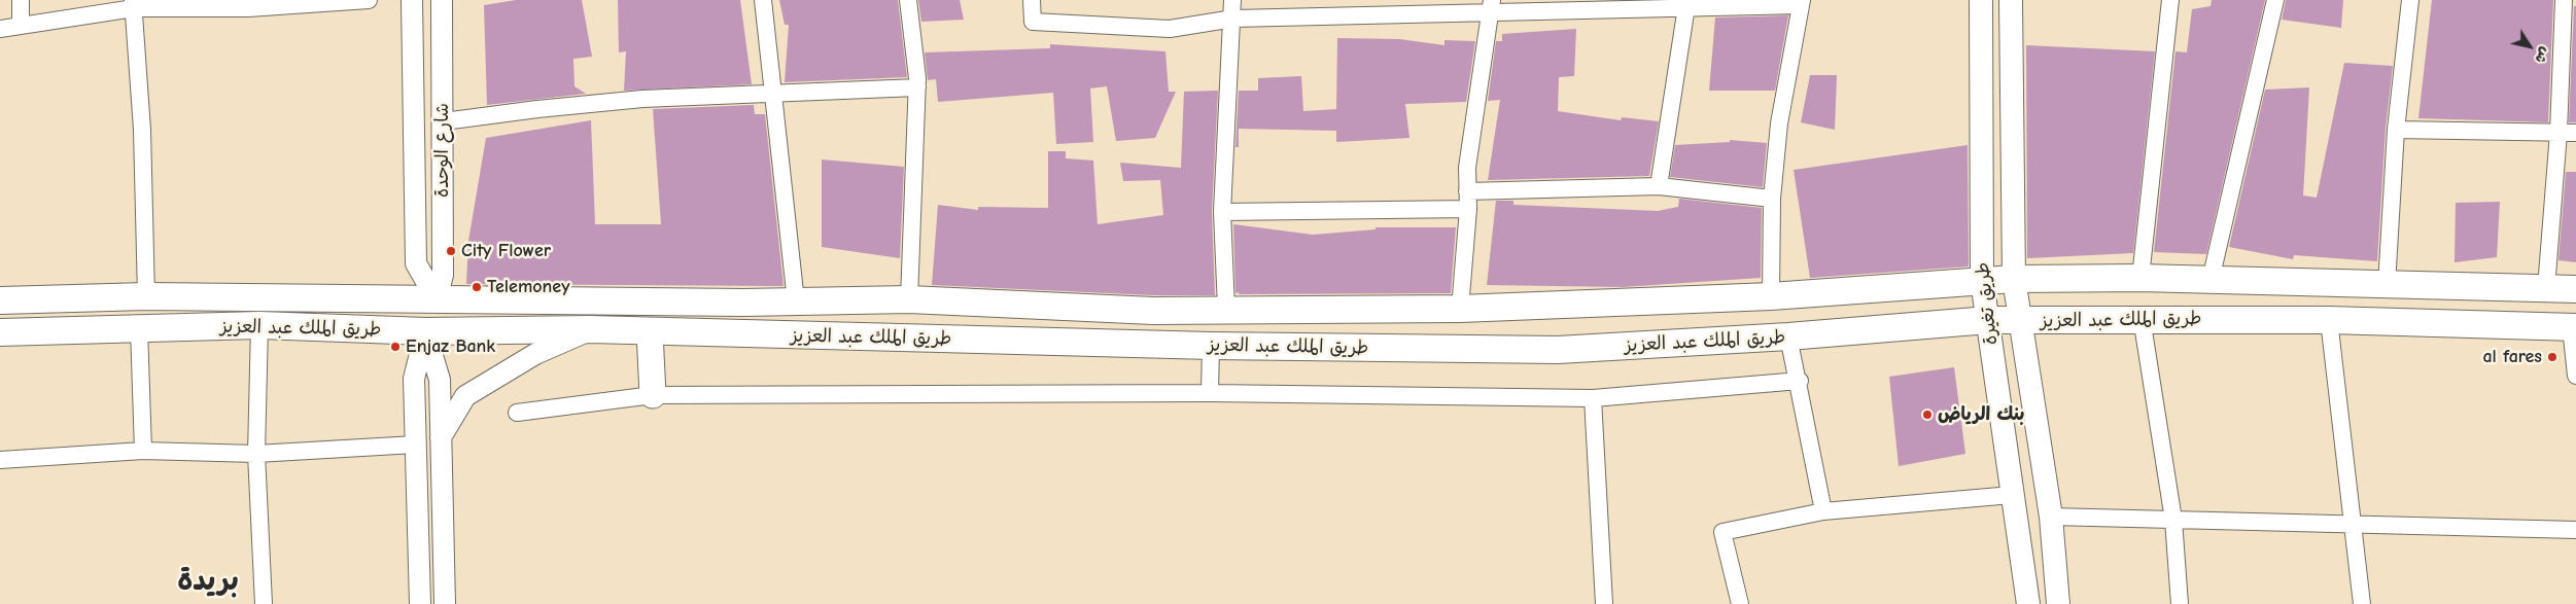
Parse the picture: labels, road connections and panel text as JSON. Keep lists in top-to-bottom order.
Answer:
{
  "streets": {
    "highway": ["طريق الملك عبد العزيز"],
    "main road": ["طريق تغيرة"],
    "street": ["شارع الوحدة"]
  },
  "crossings": [
    ["شارع الوحدة", "طريق الملك عبد العزيز"],
    ["طريق تغيرة", "طريق الملك عبد العزيز"]
  ],
  "districts": ["بريدة"],
  "places": [
    "City Flower",
    "Telemoney",
    "Enjaz Bank",
    "al fares",
    "بنك الرياض"
  ],
  "north": "bottom right"
}
